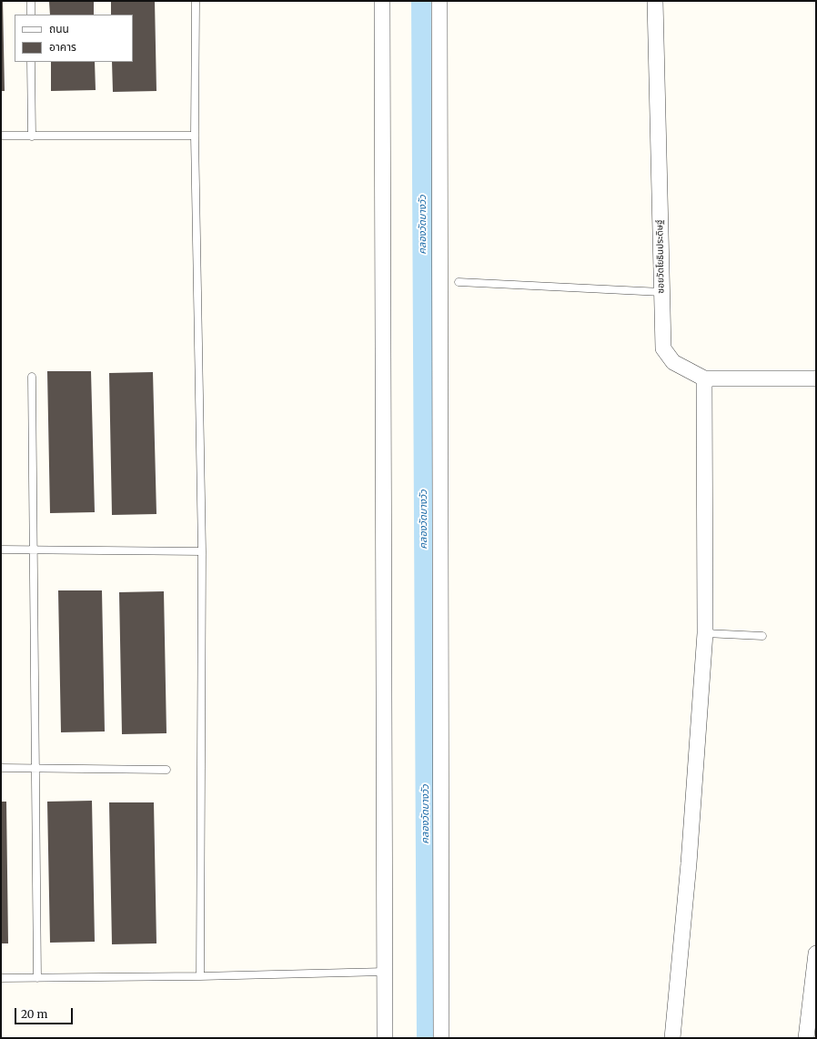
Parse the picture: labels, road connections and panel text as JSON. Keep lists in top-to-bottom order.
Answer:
{
  "streets": {
    "street": ["ซอยวัดโยธินประดิษฐ์"]
  },
  "water": ["คลองวัดบางวัว"],
  "legend": ["ถนน", "อาคาร"],
  "scale_bar": "20 m"
}
